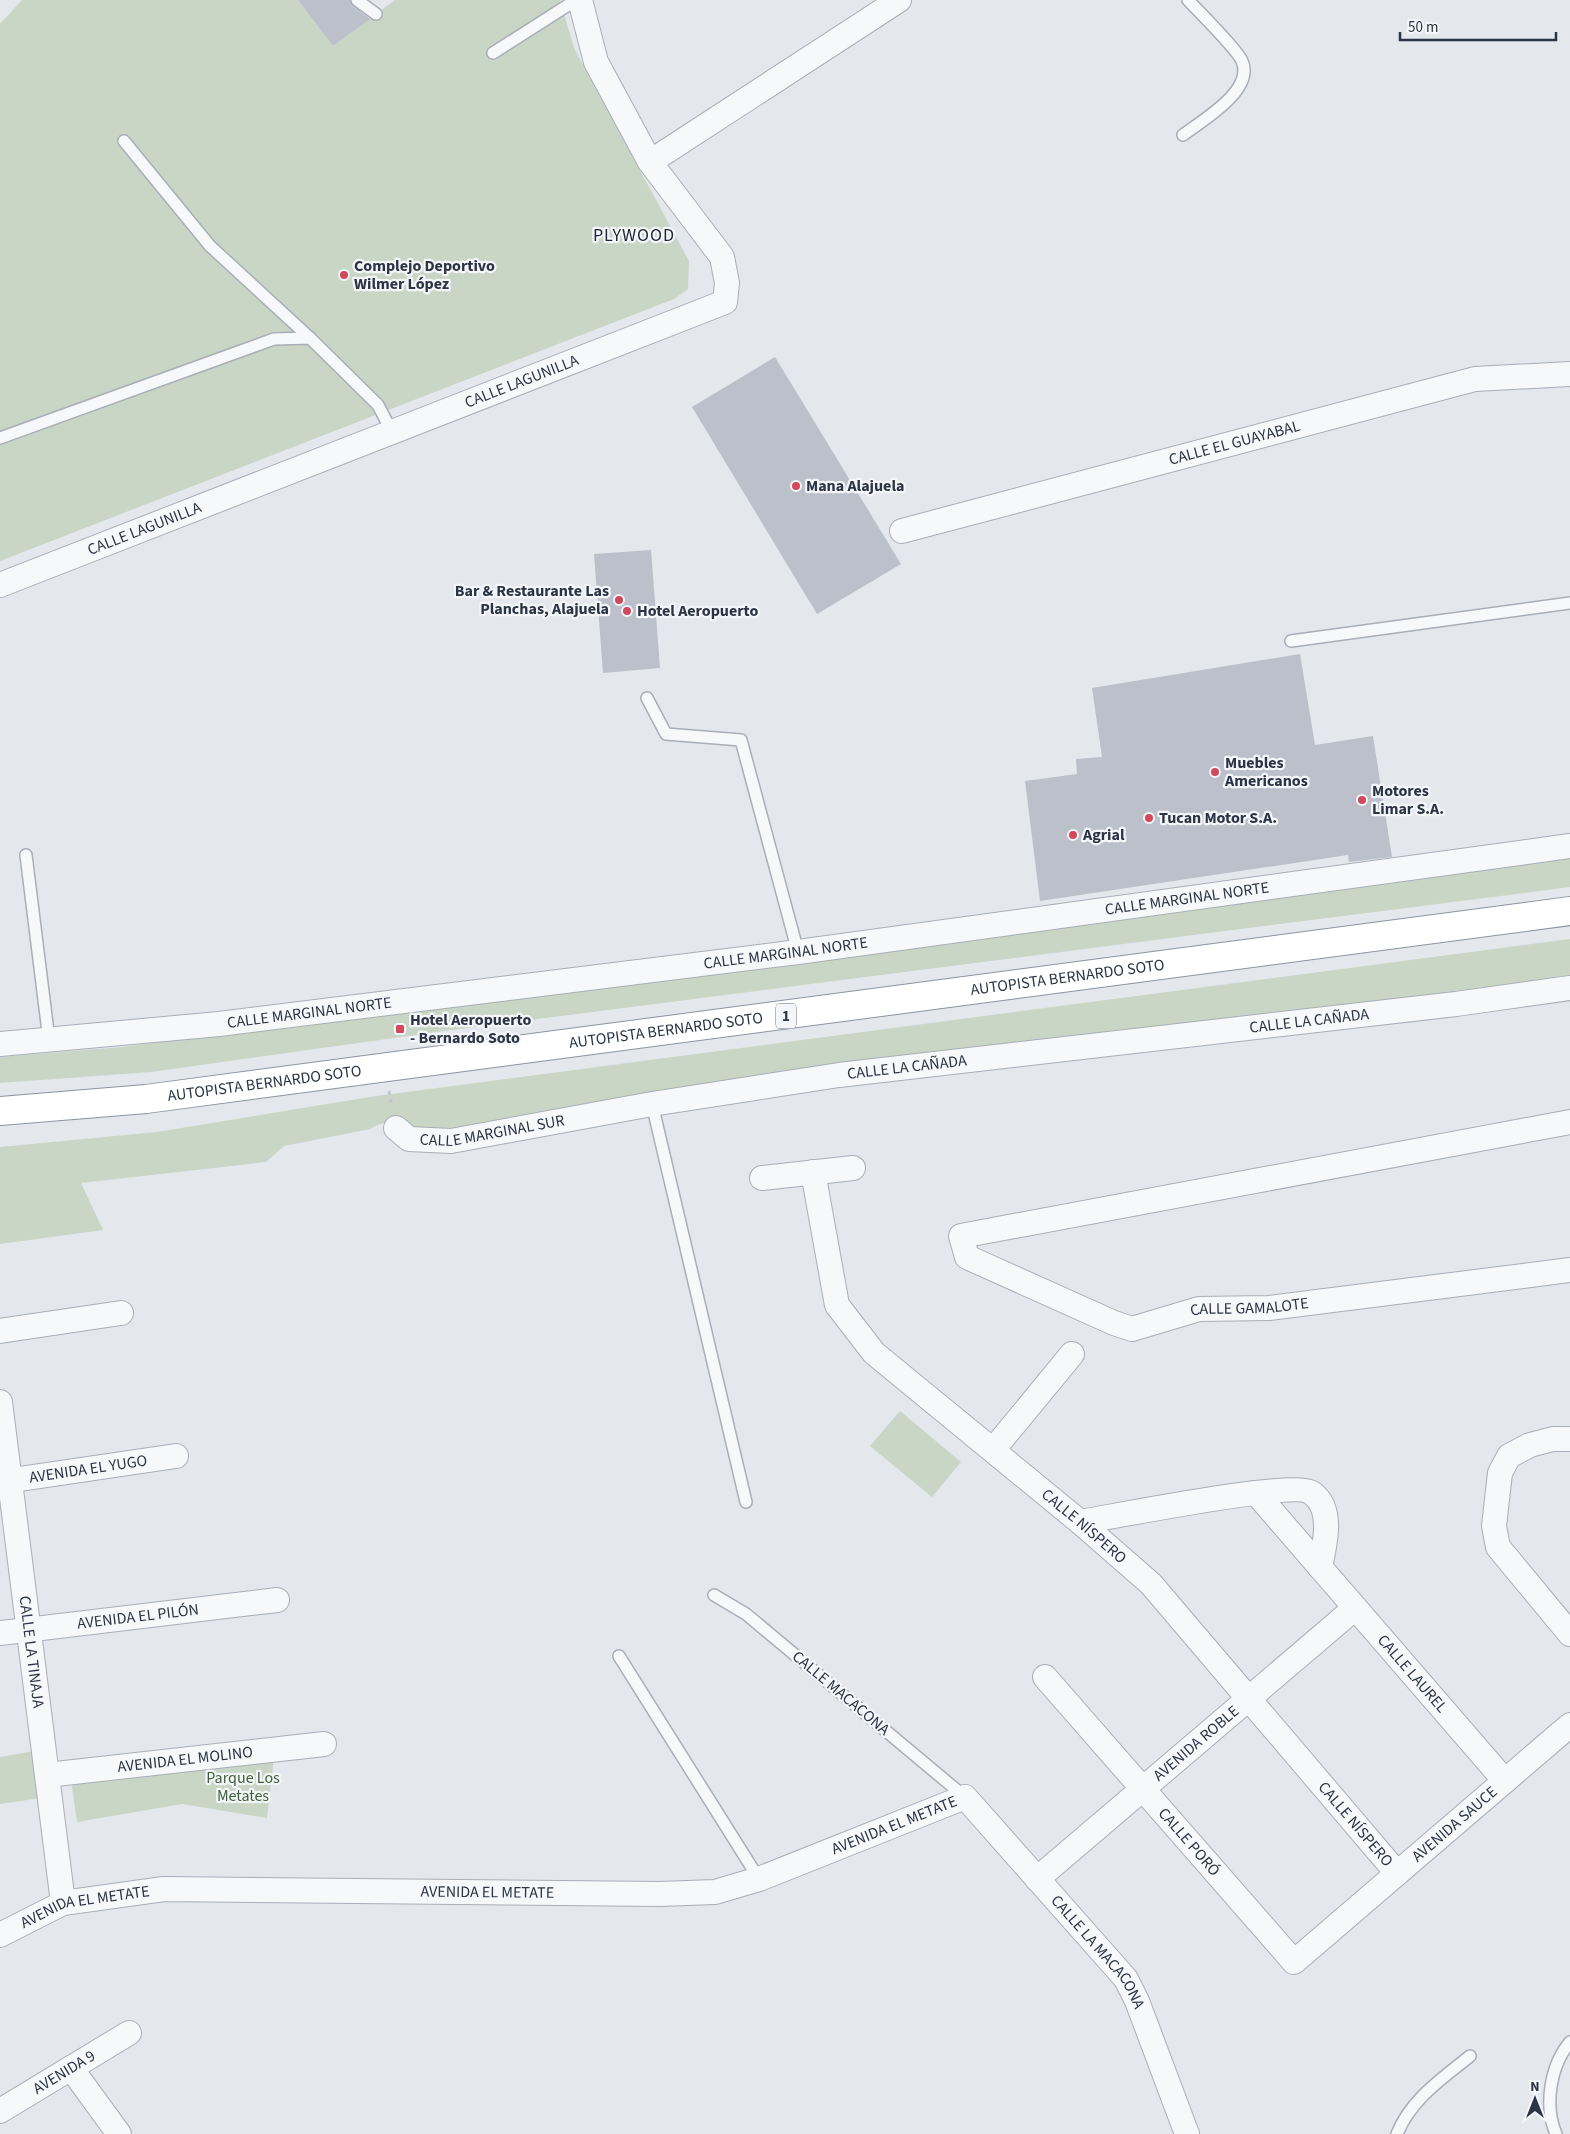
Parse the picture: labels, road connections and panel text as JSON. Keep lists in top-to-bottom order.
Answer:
{
  "streets": {
    "highway": ["AUTOPISTA BERNARDO SOTO", "1"],
    "street": [
      "CALLE LAGUNILLA",
      "CALLE EL GUAYABAL",
      "CALLE MARGINAL NORTE",
      "CALLE LA CAÑADA",
      "CALLE MARGINAL SUR",
      "CALLE GAMALOTE",
      "AVENIDA EL YUGO",
      "CALLE NÍSPERO",
      "AVENIDA EL PILÓN",
      "CALLE LA TINAJA",
      "CALLE LAUREL",
      "AVENIDA ROBLE",
      "AVENIDA EL MOLINO",
      "AVENIDA SAUCE",
      "AVENIDA EL METATE",
      "CALLE PORÓ",
      "CALLE LA MACACONA",
      "AVENIDA 9"
    ],
    "lane": ["CALLE MACACONA"]
  },
  "crossings": [
    ["AUTOPISTA BERNARDO SOTO", "CALLE MARGINAL SUR"],
    ["CALLE LA CAÑADA", "CALLE MARGINAL SUR"],
    ["AVENIDA EL YUGO", "CALLE LA TINAJA"],
    ["CALLE NÍSPERO", "AVENIDA ROBLE"],
    ["CALLE NÍSPERO", "AVENIDA SAUCE"],
    ["AVENIDA EL PILÓN", "CALLE LA TINAJA"],
    ["CALLE LA TINAJA", "AVENIDA EL MOLINO"],
    ["CALLE LA TINAJA", "AVENIDA EL METATE"],
    ["CALLE LAUREL", "AVENIDA ROBLE"],
    ["CALLE LAUREL", "AVENIDA SAUCE"],
    ["CALLE MACACONA", "AVENIDA EL METATE"],
    ["CALLE MACACONA", "CALLE LA MACACONA"],
    ["AVENIDA ROBLE", "CALLE PORÓ"],
    ["AVENIDA ROBLE", "CALLE LA MACACONA"],
    ["AVENIDA SAUCE", "CALLE PORÓ"],
    ["AVENIDA EL METATE", "CALLE LA MACACONA"]
  ],
  "districts": ["PLYWOOD"],
  "parks": ["Parque Los Metates"],
  "places": {
    "other": [
      "Complejo Deportivo Wilmer López",
      "Mana Alajuela",
      "Bar & Restaurante Las Planchas, Alajuela",
      "Hotel Aeropuerto",
      "Muebles Americanos",
      "Motores Limar S.A.",
      "Tucan Motor S.A.",
      "Agrial"
    ],
    "transit": ["Hotel Aeropuerto - Bernardo Soto"]
  },
  "scale_bar": "50 m",
  "north": "top"
}
